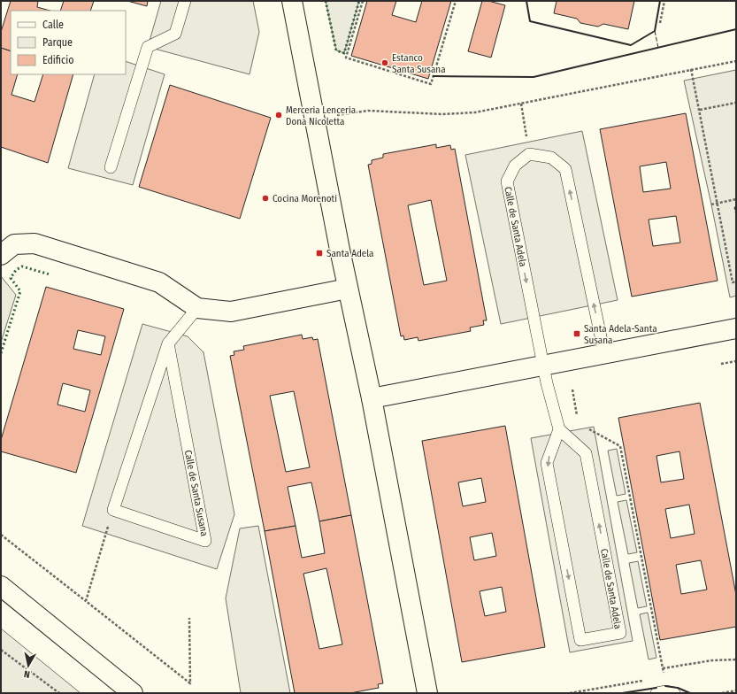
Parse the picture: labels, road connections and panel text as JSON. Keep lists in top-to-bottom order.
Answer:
{
  "streets": {
    "lane": ["Calle de Santa Adela", "Calle de Santa Susana"]
  },
  "places": {
    "other": ["Estanco Santa Susana", "Merceria Lenceria Dona Nicoletta", "Cocina Morenoti"],
    "transit": ["Santa Adela", "Santa Adela-Santa Susana"]
  },
  "legend": ["Calle", "Parque", "Edificio"],
  "north": "bottom"
}
